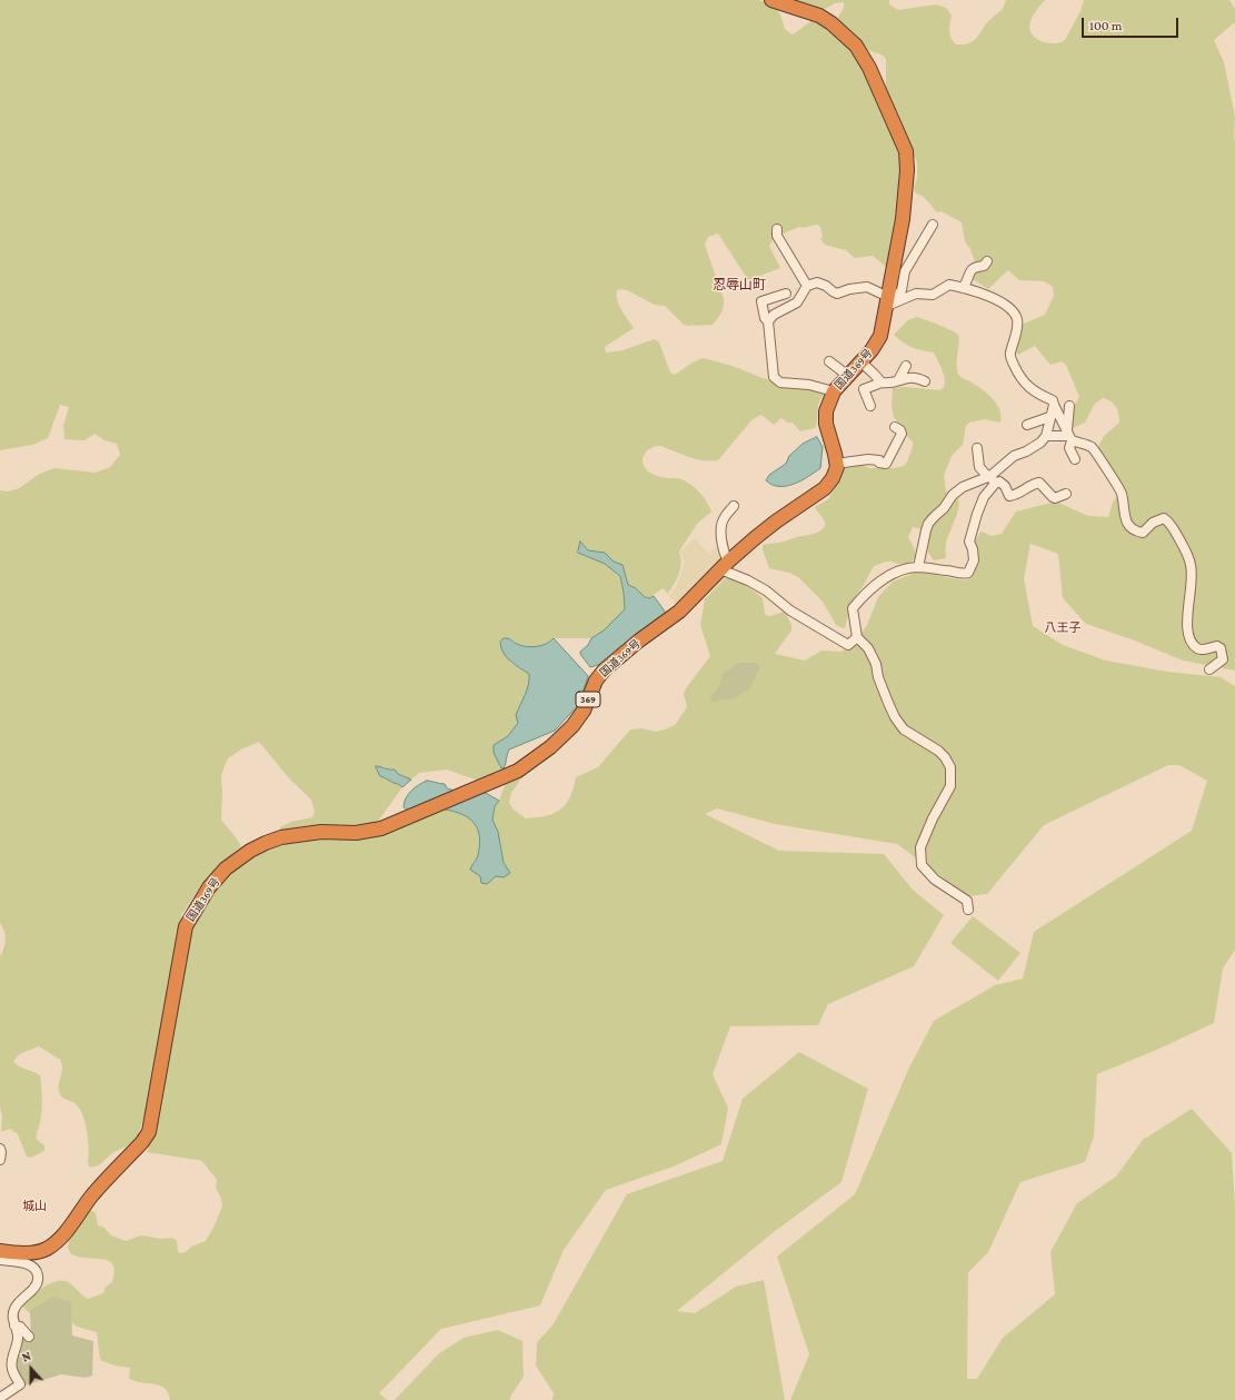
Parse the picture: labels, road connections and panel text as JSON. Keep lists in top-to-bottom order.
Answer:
{
  "streets": {
    "highway": ["国道369号", "369"]
  },
  "districts": ["忍辱山町", "八王子", "城山"],
  "scale_bar": "100 m",
  "north": "top"
}
